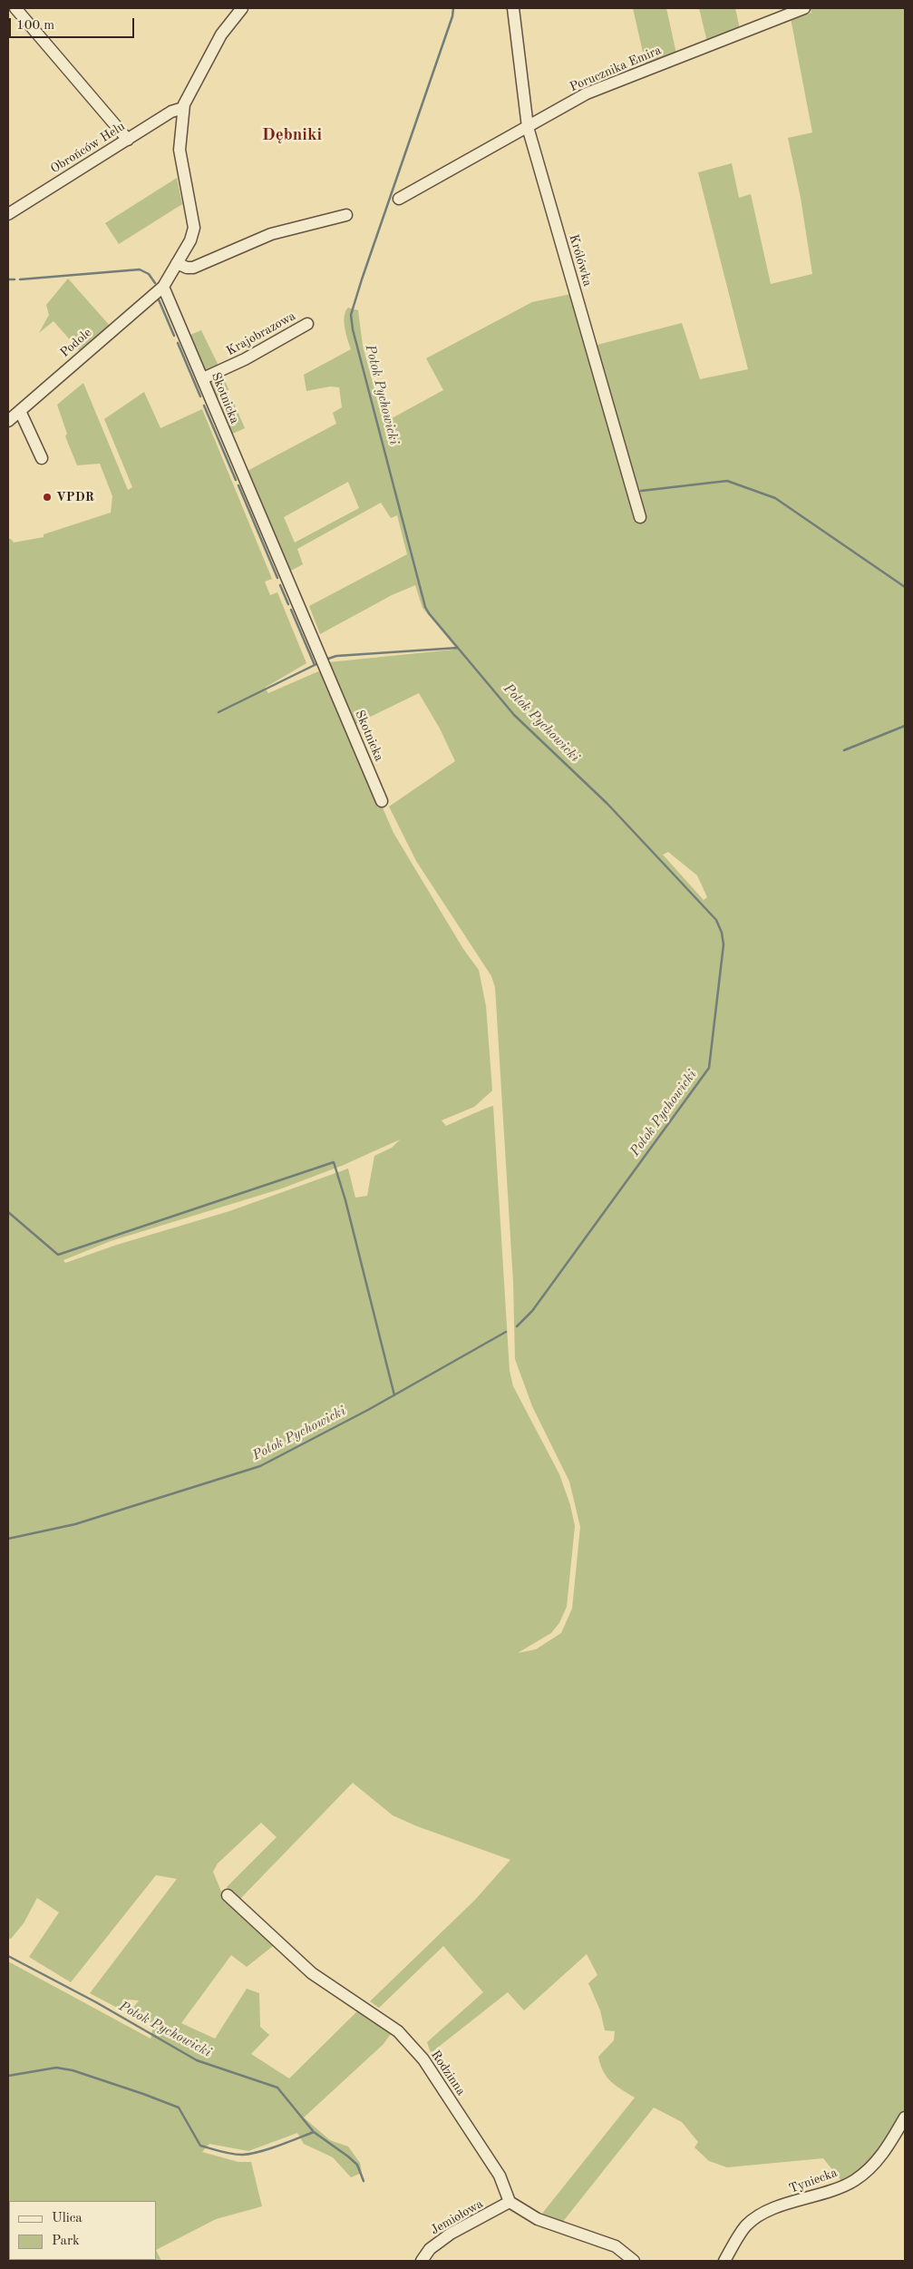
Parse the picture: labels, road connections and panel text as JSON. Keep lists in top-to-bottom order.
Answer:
{
  "streets": {
    "street": [
      "Porucznika Emira",
      "Obrońców Helu",
      "Królówka",
      "Krajobrazowa",
      "Podole",
      "Skotnicka",
      "Rodzinna",
      "Tyniecka",
      "Jemiołowa"
    ]
  },
  "crossings": [
    ["Porucznika Emira", "Królówka"],
    ["Krajobrazowa", "Skotnicka"],
    ["Podole", "Skotnicka"],
    ["Rodzinna", "Jemiołowa"]
  ],
  "districts": ["Dębniki"],
  "water": ["Potok Pychowicki"],
  "places": ["VPDR"],
  "legend": ["Ulica", "Park"],
  "scale_bar": "100 m"
}
